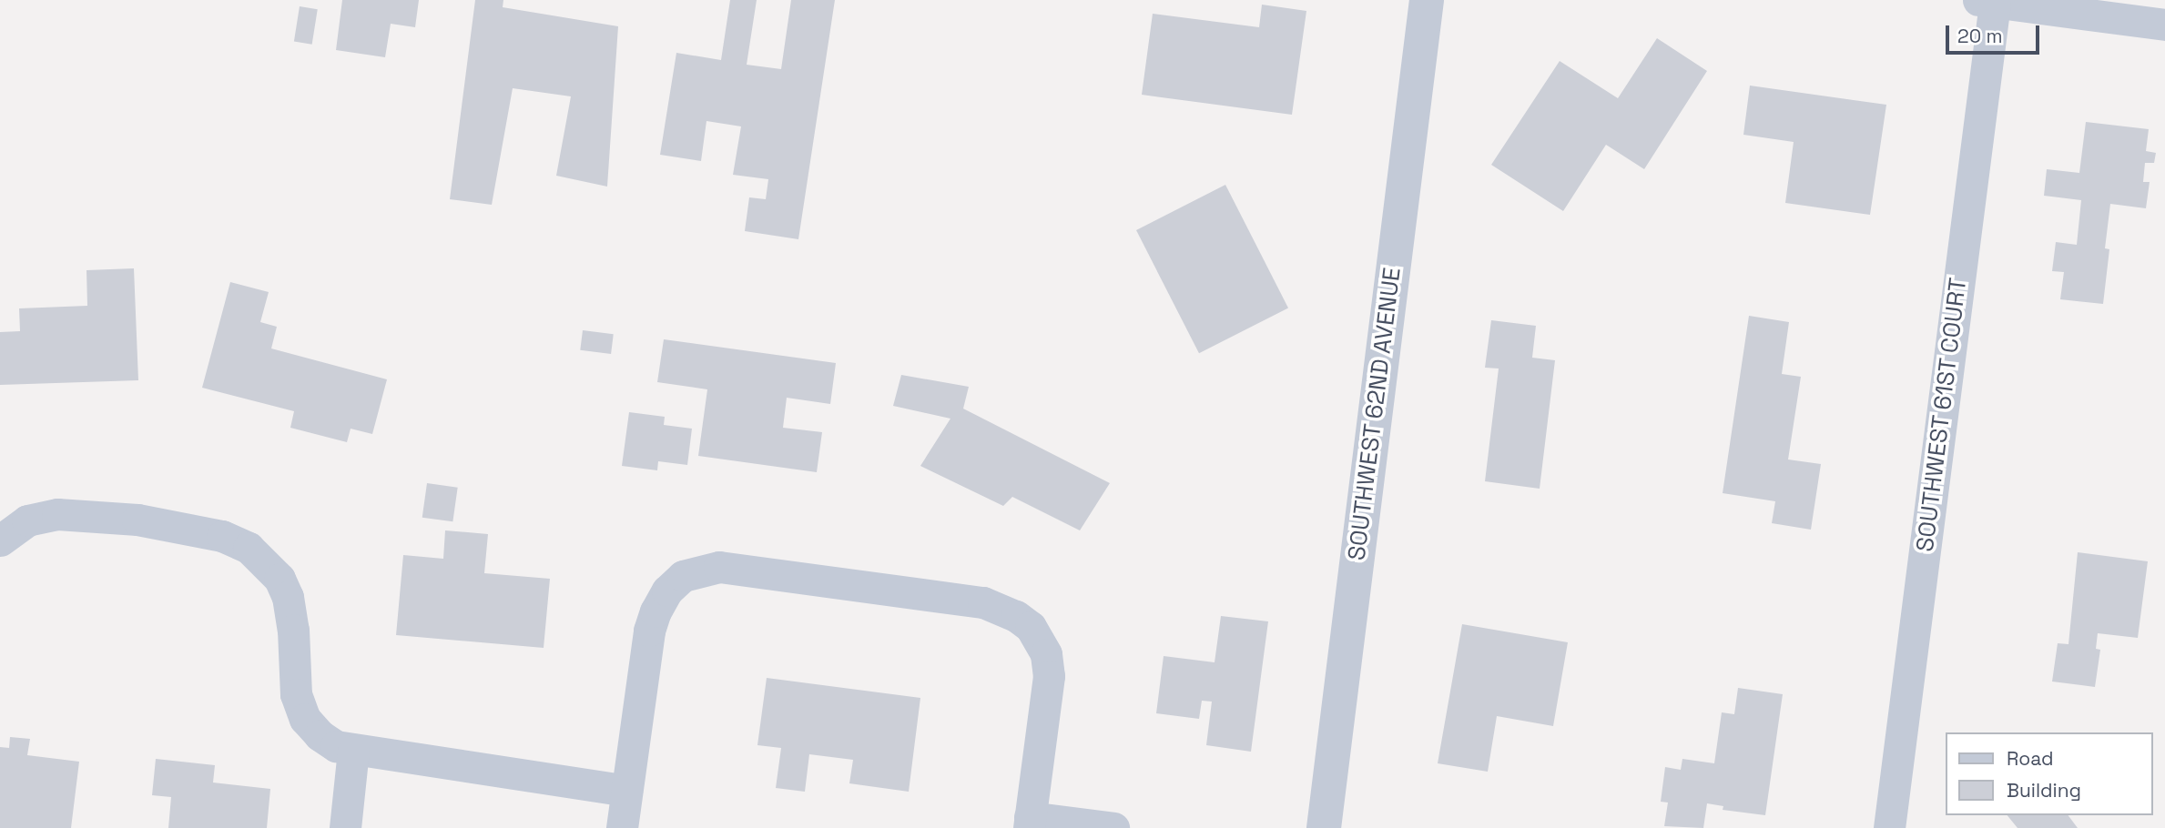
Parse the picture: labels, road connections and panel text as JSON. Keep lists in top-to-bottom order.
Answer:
{
  "streets": {
    "street": ["SOUTHWEST 62ND AVENUE", "SOUTHWEST 61ST COURT"]
  },
  "legend": ["Road", "Building"],
  "scale_bar": "20 m"
}
